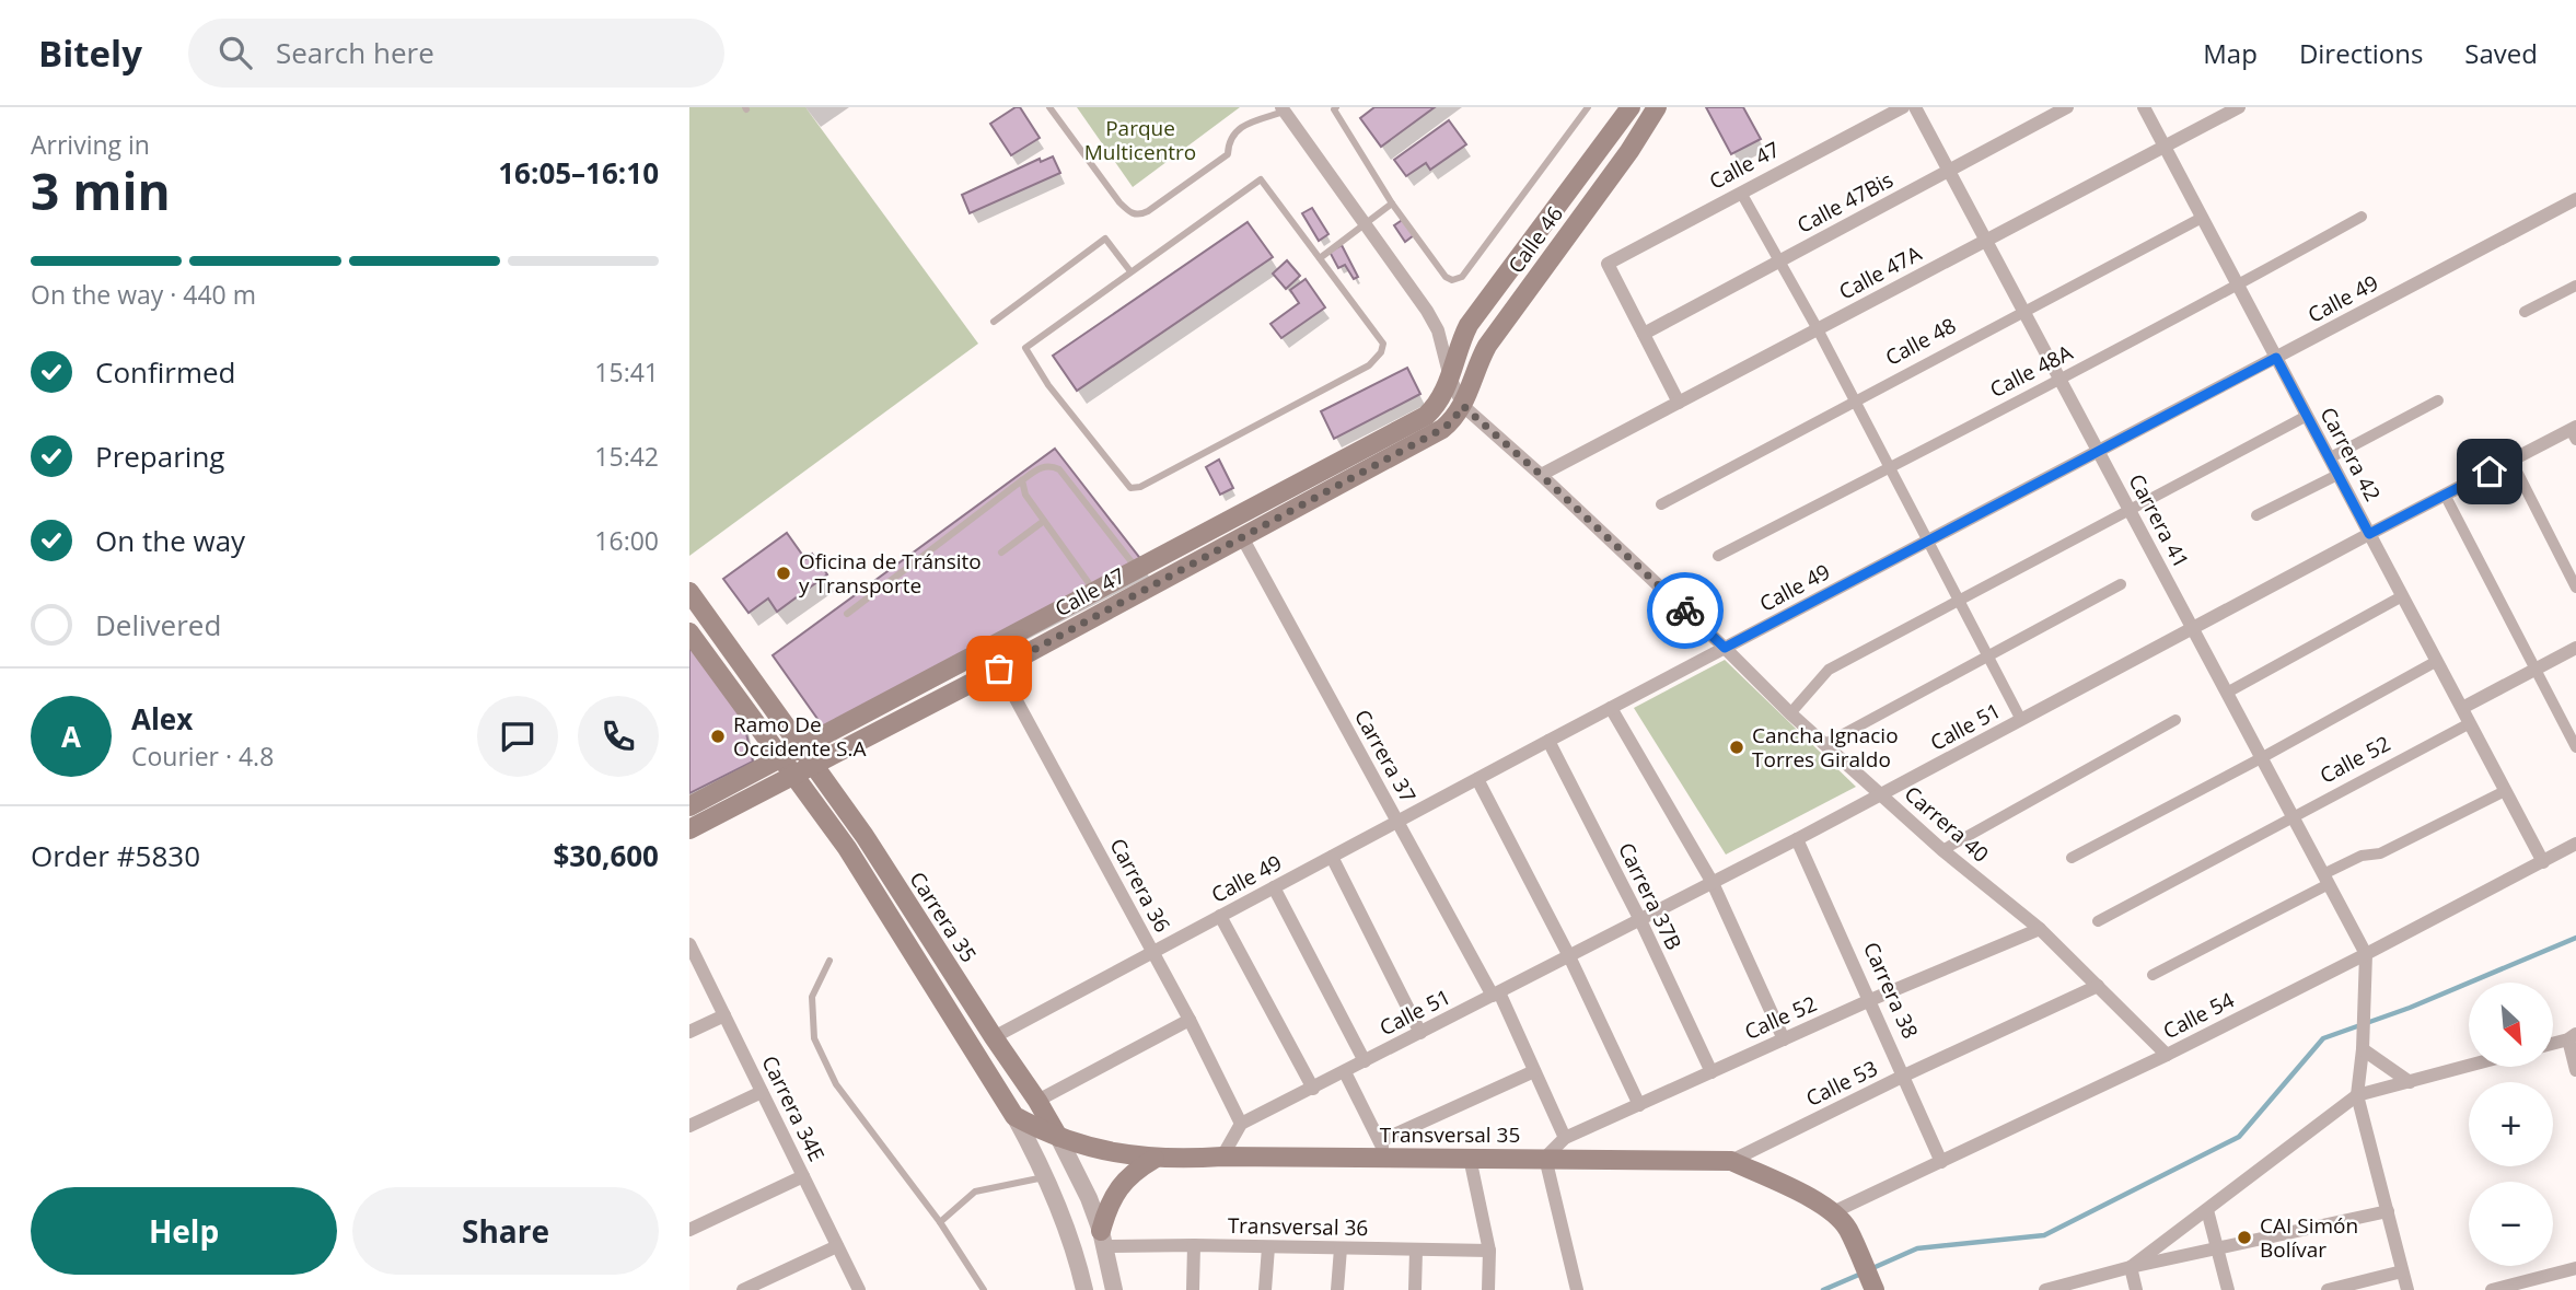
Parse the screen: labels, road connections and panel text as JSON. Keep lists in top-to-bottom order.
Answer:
{
  "streets": {
    "main road": [
      "Calle 47",
      "Calle 46",
      "Carrera 35",
      "Transversal 35"
    ],
    "street": [
      "Calle 47Bis",
      "Calle 47A",
      "Calle 49",
      "Calle 48",
      "Calle 48A",
      "Carrera 42",
      "Carrera 41",
      "Calle 51",
      "Carrera 37",
      "Calle 52",
      "Carrera 40",
      "Carrera 36",
      "Carrera 37B",
      "Carrera 38",
      "Calle 54",
      "Calle 53",
      "Carrera 34E",
      "Transversal 36"
    ]
  },
  "crossings": [
    ["Calle 47", "Calle 47Bis"],
    ["Calle 47", "Calle 46"],
    ["Calle 47", "Carrera 37"],
    ["Calle 47", "Carrera 40"],
    ["Calle 47", "Carrera 36"],
    ["Calle 47", "Carrera 35"],
    ["Calle 47Bis", "Carrera 41"],
    ["Calle 46", "Carrera 40"],
    ["Calle 47A", "Carrera 42"],
    ["Calle 47A", "Carrera 41"],
    ["Calle 47A", "Carrera 40"],
    ["Calle 49", "Carrera 42"],
    ["Calle 49", "Carrera 41"],
    ["Calle 49", "Carrera 37"],
    ["Calle 49", "Carrera 40"],
    ["Calle 49", "Carrera 36"],
    ["Calle 49", "Carrera 37B"],
    ["Calle 49", "Carrera 35"],
    ["Calle 48", "Carrera 42"],
    ["Calle 48", "Carrera 41"],
    ["Calle 48A", "Carrera 42"],
    ["Calle 48A", "Carrera 41"],
    ["Carrera 42", "Calle 51"],
    ["Carrera 42", "Calle 52"],
    ["Carrera 42", "Calle 54"],
    ["Carrera 41", "Calle 51"],
    ["Carrera 41", "Calle 52"],
    ["Carrera 41", "Calle 54"],
    ["Calle 51", "Carrera 37"],
    ["Calle 51", "Carrera 40"],
    ["Calle 51", "Carrera 36"],
    ["Calle 51", "Carrera 37B"],
    ["Calle 51", "Carrera 38"],
    ["Carrera 37", "Calle 52"],
    ["Calle 52", "Carrera 40"],
    ["Calle 52", "Carrera 37B"],
    ["Calle 52", "Carrera 38"],
    ["Calle 52", "Transversal 35"],
    ["Carrera 40", "Calle 54"],
    ["Carrera 40", "Calle 53"],
    ["Carrera 35", "Transversal 35"],
    ["Carrera 35", "Transversal 36"],
    ["Carrera 38", "Calle 54"],
    ["Carrera 38", "Calle 53"],
    ["Calle 54", "Transversal 35"],
    ["Calle 53", "Transversal 35"]
  ],
  "parks": ["Parque Multicentro"],
  "places": [
    "Oficina de Tránsito y Transporte",
    "Ramo De Occidente S.A",
    "Cancha Ignacio Torres Giraldo",
    "CAI Simón Bolívar"
  ],
  "north": "bottom right",
  "page": {
    "header": "Bitely",
    "search": "Search here",
    "nav": ["Map", "Directions", "Saved"],
    "heading": ["3 min", "Arriving in", "16:05–16:10"],
    "panel": [
      "Alex",
      "Courier · 4.8",
      "Order #5830",
      "$30,600"
    ],
    "bar": "On the way · 440 m",
    "list": [
      ["Confirmed", "15:41"],
      ["Preparing", "15:42"],
      ["On the way", "16:00"],
      "Delivered"
    ],
    "round": "A",
    "map_buttons": ["+", "−"],
    "buttons": ["Help", "Share"]
  }
}
